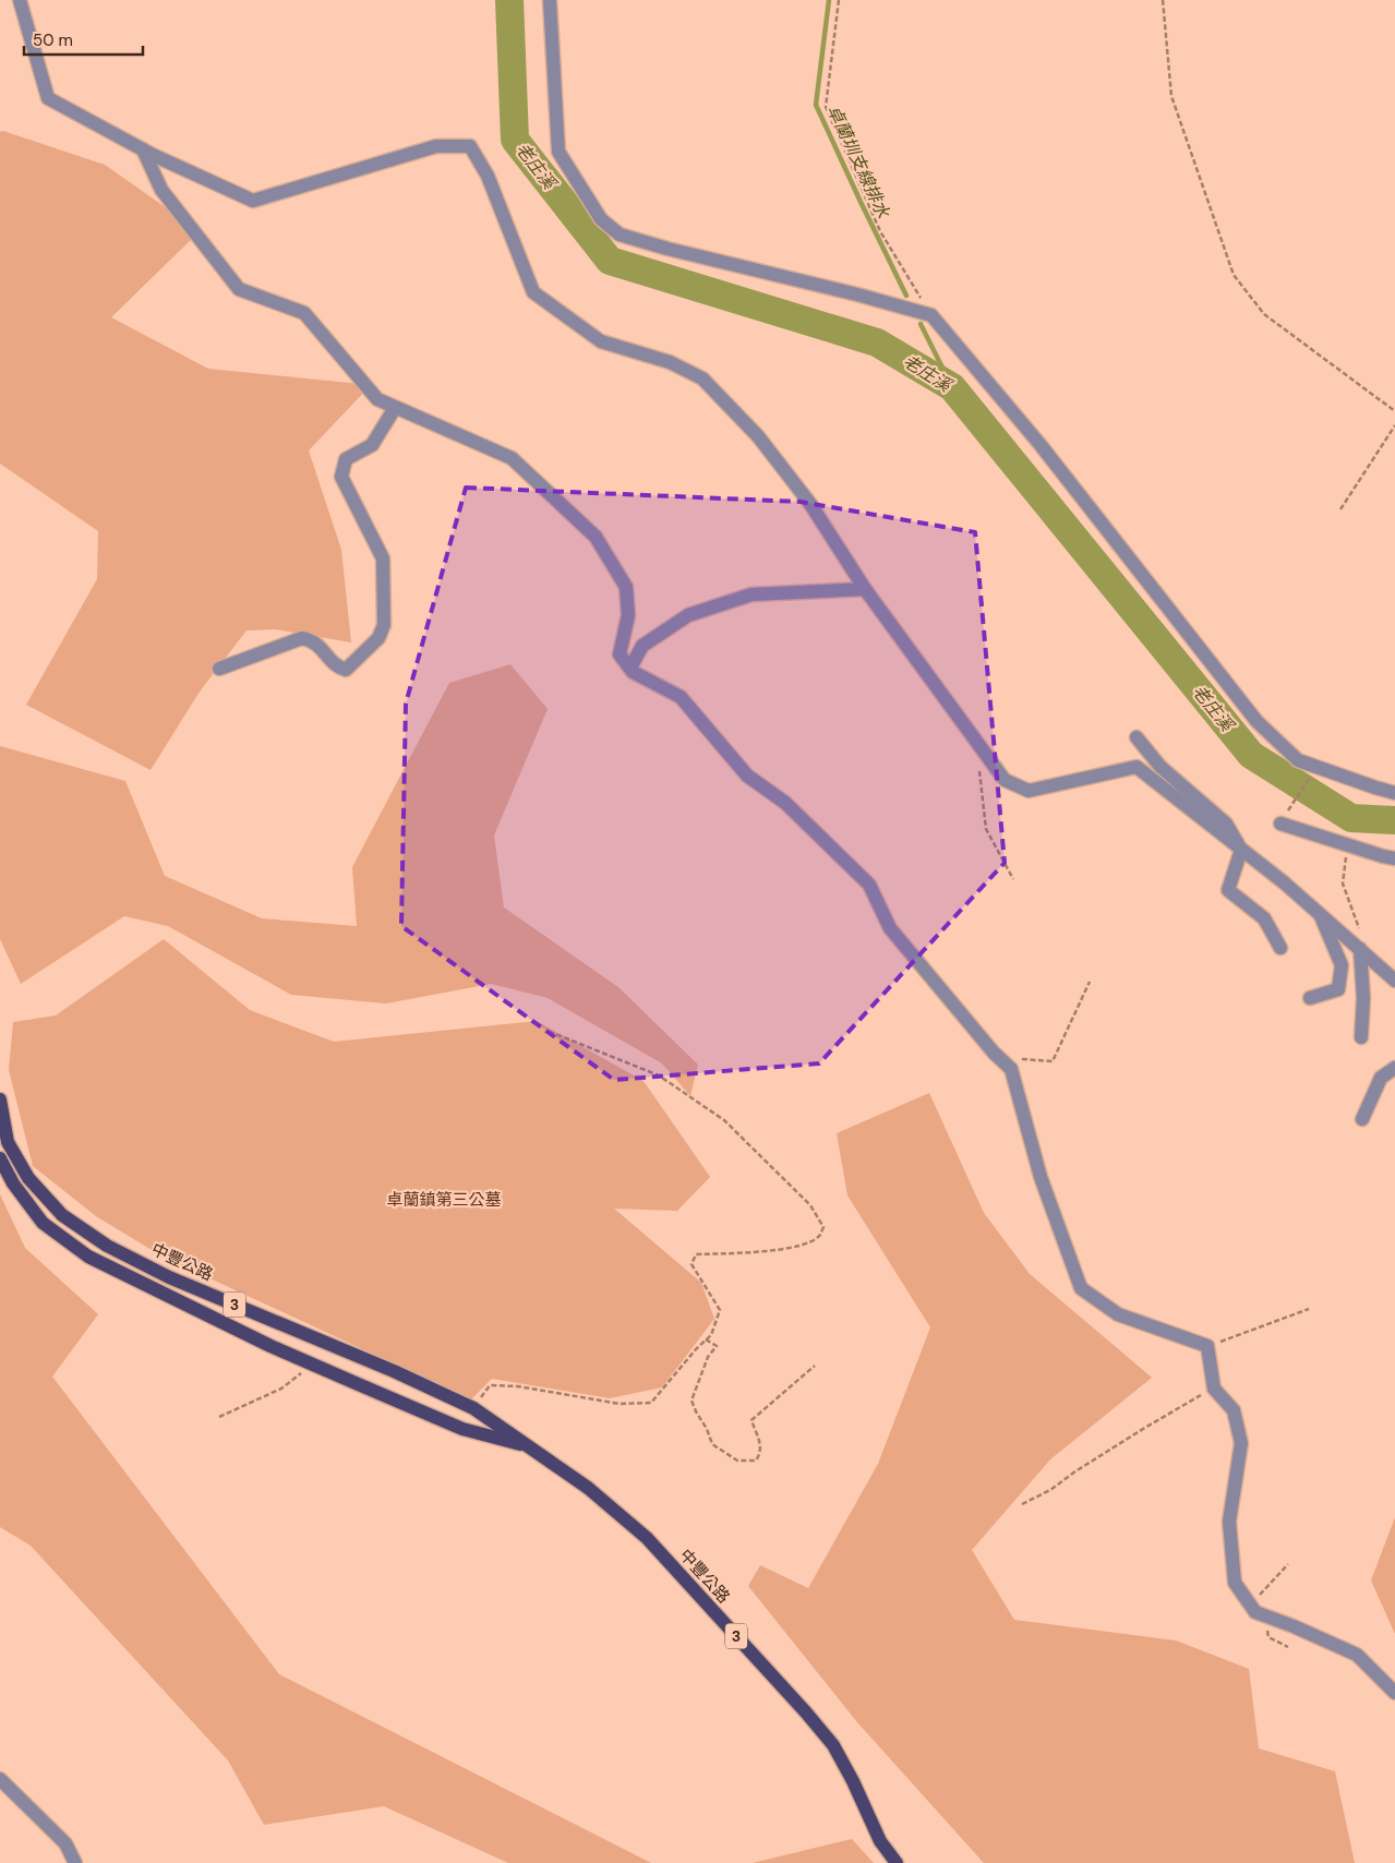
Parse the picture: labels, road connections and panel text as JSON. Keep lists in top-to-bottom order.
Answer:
{
  "streets": {
    "main road": ["中豐公路", "3"]
  },
  "water": ["卓蘭圳支線排水", "老庄溪"],
  "parks": ["卓蘭鎮第三公墓"],
  "scale_bar": "50 m"
}
